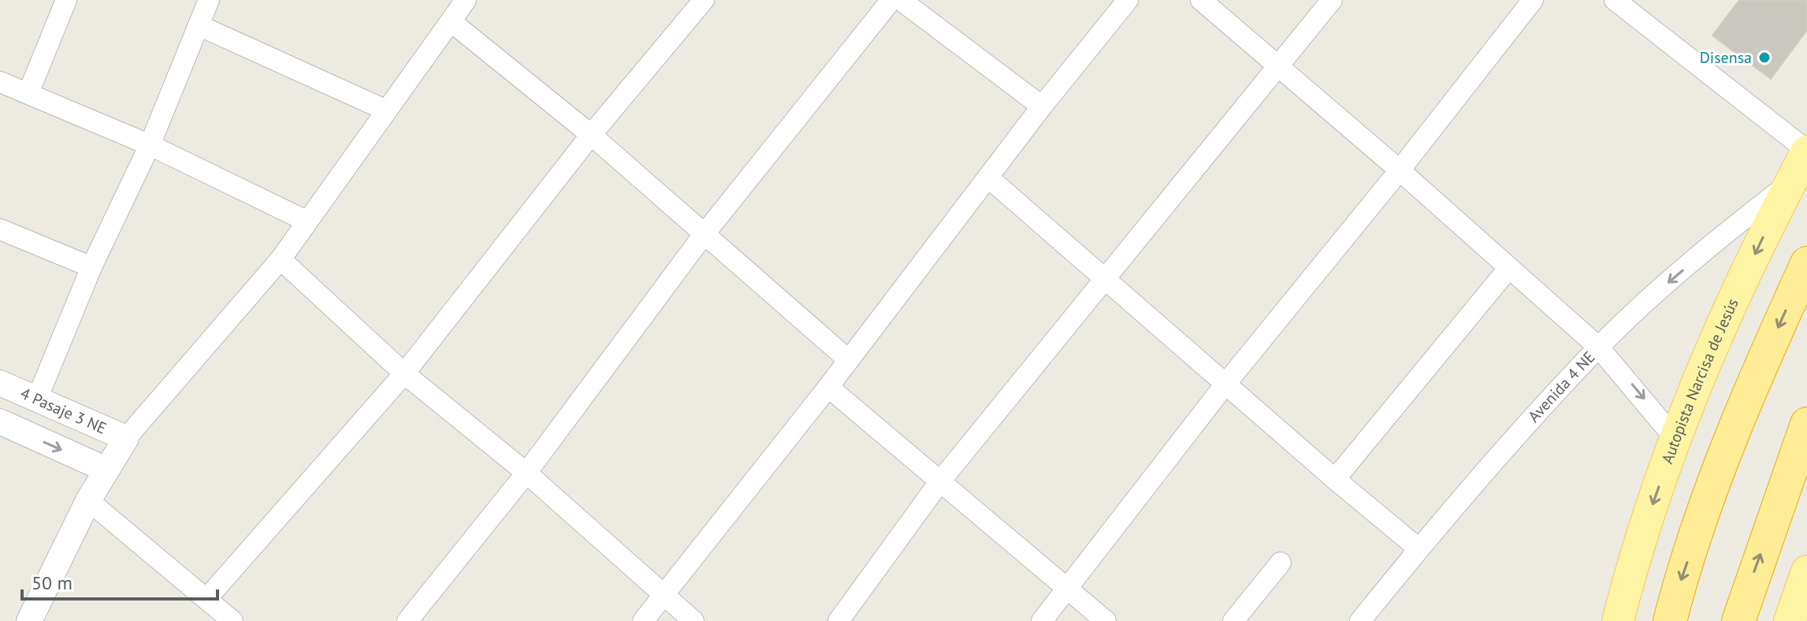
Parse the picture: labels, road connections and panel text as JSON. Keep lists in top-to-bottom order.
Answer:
{
  "streets": {
    "main road": ["Autopista Narcisa de Jesús"],
    "street": ["Avenida 4 NE", "4 Pasaje 3 NE"]
  },
  "crossings": [
    ["Autopista Narcisa de Jesús", "Avenida 4 NE"]
  ],
  "one_way": ["Autopista Narcisa de Jesús", "Avenida 4 NE"],
  "places": ["Disensa"],
  "scale_bar": "50 m"
}
